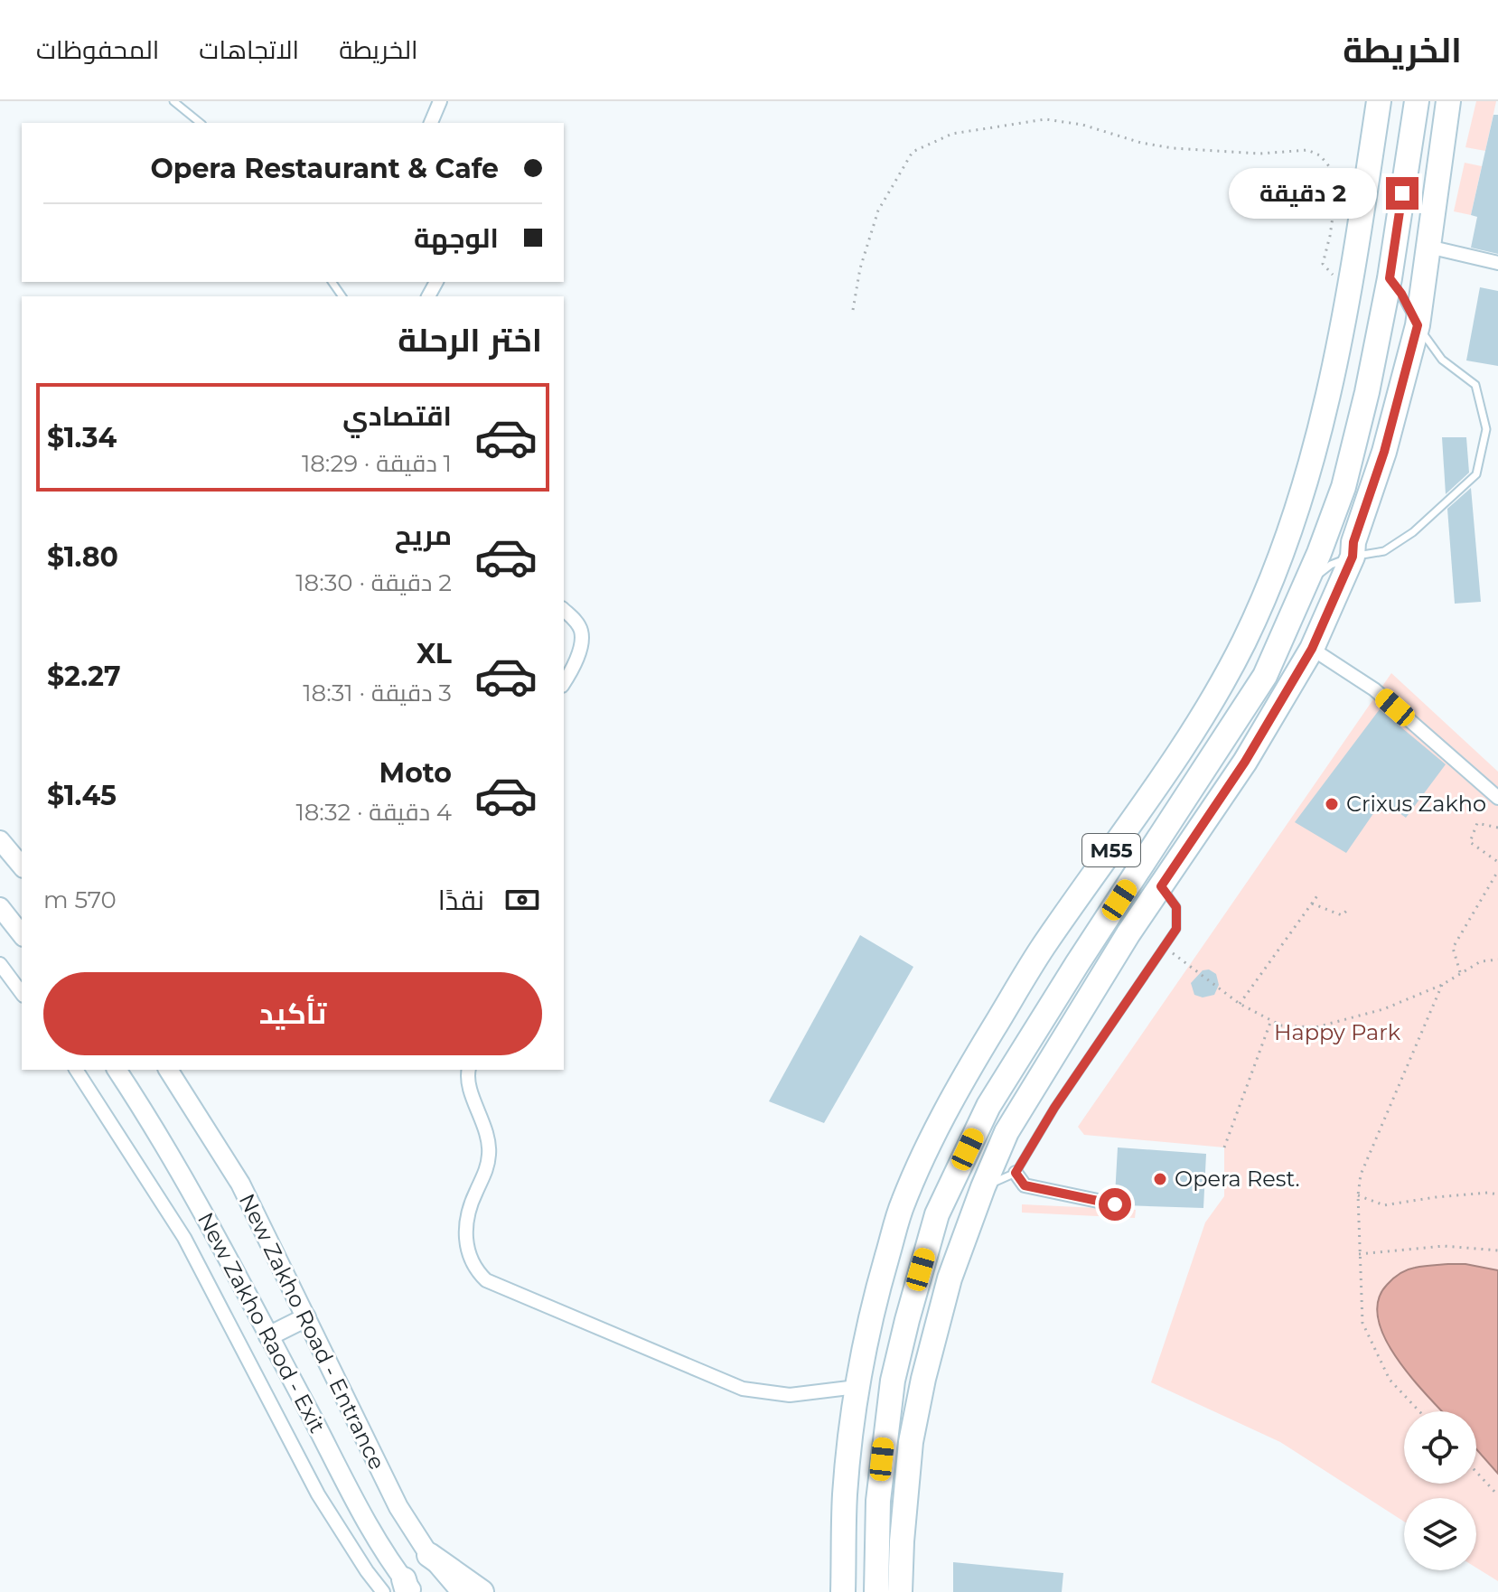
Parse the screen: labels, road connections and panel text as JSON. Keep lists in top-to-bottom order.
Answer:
{
  "streets": {
    "highway": ["M55"],
    "main road": ["New Zakho Raod - Exit", "New Zakho Road - Entrance"]
  },
  "parks": ["Happy Park"],
  "places": ["Crixus Zakho", "Opera Rest."],
  "page": {
    "header": "الخريطة",
    "nav": ["الخريطة", "الاتجاهات", "المحفوظات"],
    "banner": ["Opera Restaurant & Cafe", "الوجهة"],
    "bubble": "2 دقيقة",
    "heading": "اختر الرحلة",
    "list": [
      {
        "name": "اقتصادي",
        "note": "1 دقيقة · 18:29",
        "value": "$1.34"
      },
      {
        "name": "مريح",
        "note": "2 دقيقة · 18:30",
        "value": "$1.80"
      },
      {
        "name": "XL",
        "note": "3 دقيقة · 18:31",
        "value": "$2.27"
      },
      {
        "name": "Moto",
        "note": "4 دقيقة · 18:32",
        "value": "$1.45"
      }
    ],
    "pay": ["نقدًا", "570 m"],
    "buttons": "تأكيد"
  }
}
